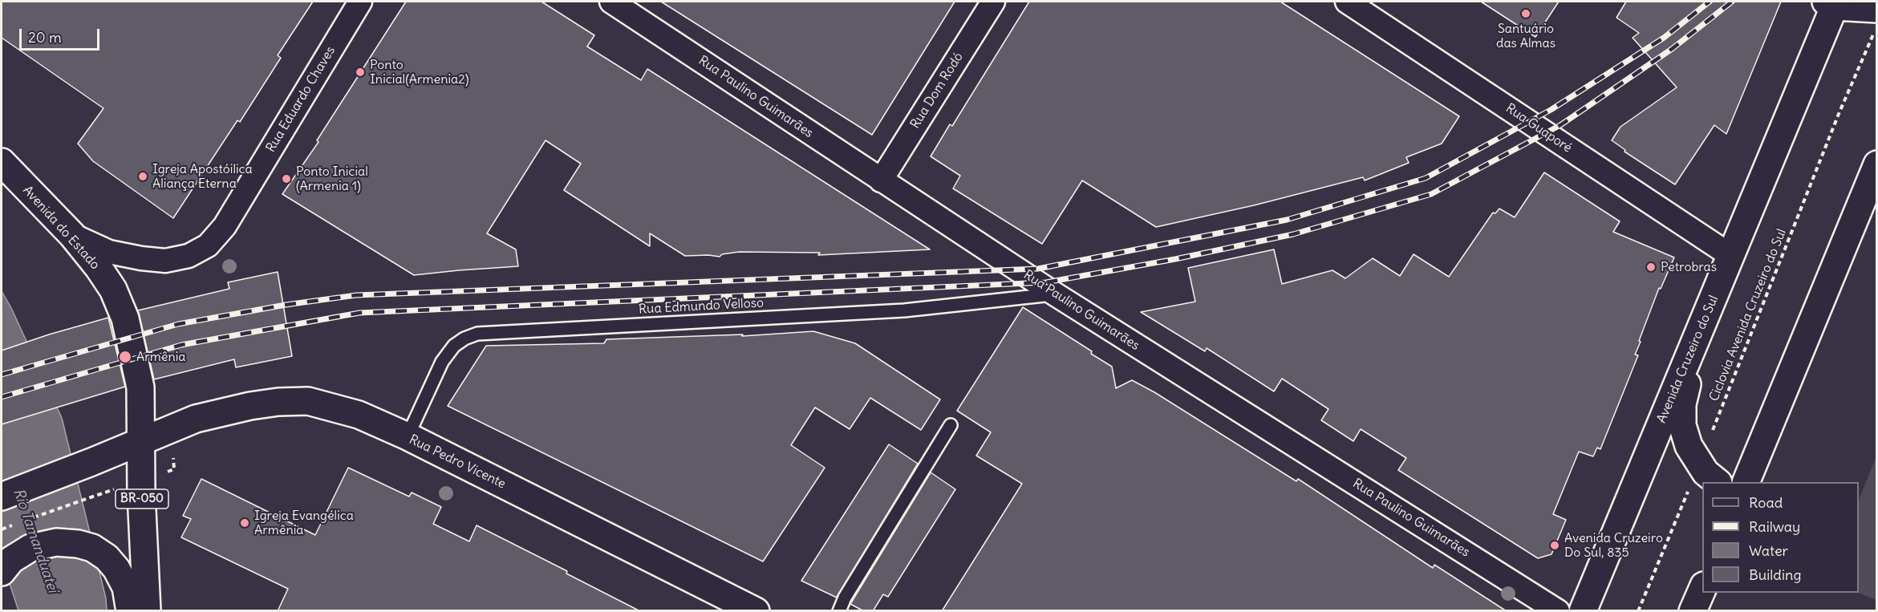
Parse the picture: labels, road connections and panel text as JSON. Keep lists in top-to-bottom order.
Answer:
{
  "streets": {
    "main road": [
      "Avenida do Estado",
      "Avenida Cruzeiro do Sul",
      "Rua Pedro Vicente",
      "BR-050"
    ],
    "street": [
      "Rua Dom Rodó",
      "Rua Paulino Guimarães",
      "Rua Eduardo Chaves",
      "Rua Guaporé"
    ],
    "lane": ["Rua Edmundo Velloso"],
    "path": ["Ciclovia Avenida Cruzeiro do Sul"]
  },
  "crossings": [
    ["Rua Dom Rodó", "Rua Paulino Guimarães"],
    ["Rua Paulino Guimarães", "Rua Edmundo Velloso"],
    ["Rua Eduardo Chaves", "Avenida do Estado"],
    ["Rua Guaporé", "Avenida Cruzeiro do Sul"],
    ["Avenida do Estado", "Rua Pedro Vicente"],
    ["Rua Edmundo Velloso", "Rua Pedro Vicente"]
  ],
  "water": ["Rio Tamanduateí"],
  "places": [
    "Santuário das Almas",
    "Ponto Inicial(Armenia2)",
    "Igreja Apostóilica Aliança Eterna",
    "Ponto Inicial (Armenia 1)",
    "Petrobras",
    "Armênia",
    "Igreja Evangélica Armênia",
    "Avenida Cruzeiro Do Sul, 835"
  ],
  "legend": [
    "Road",
    "Railway",
    "Water",
    "Building"
  ],
  "scale_bar": "20 m"
}
